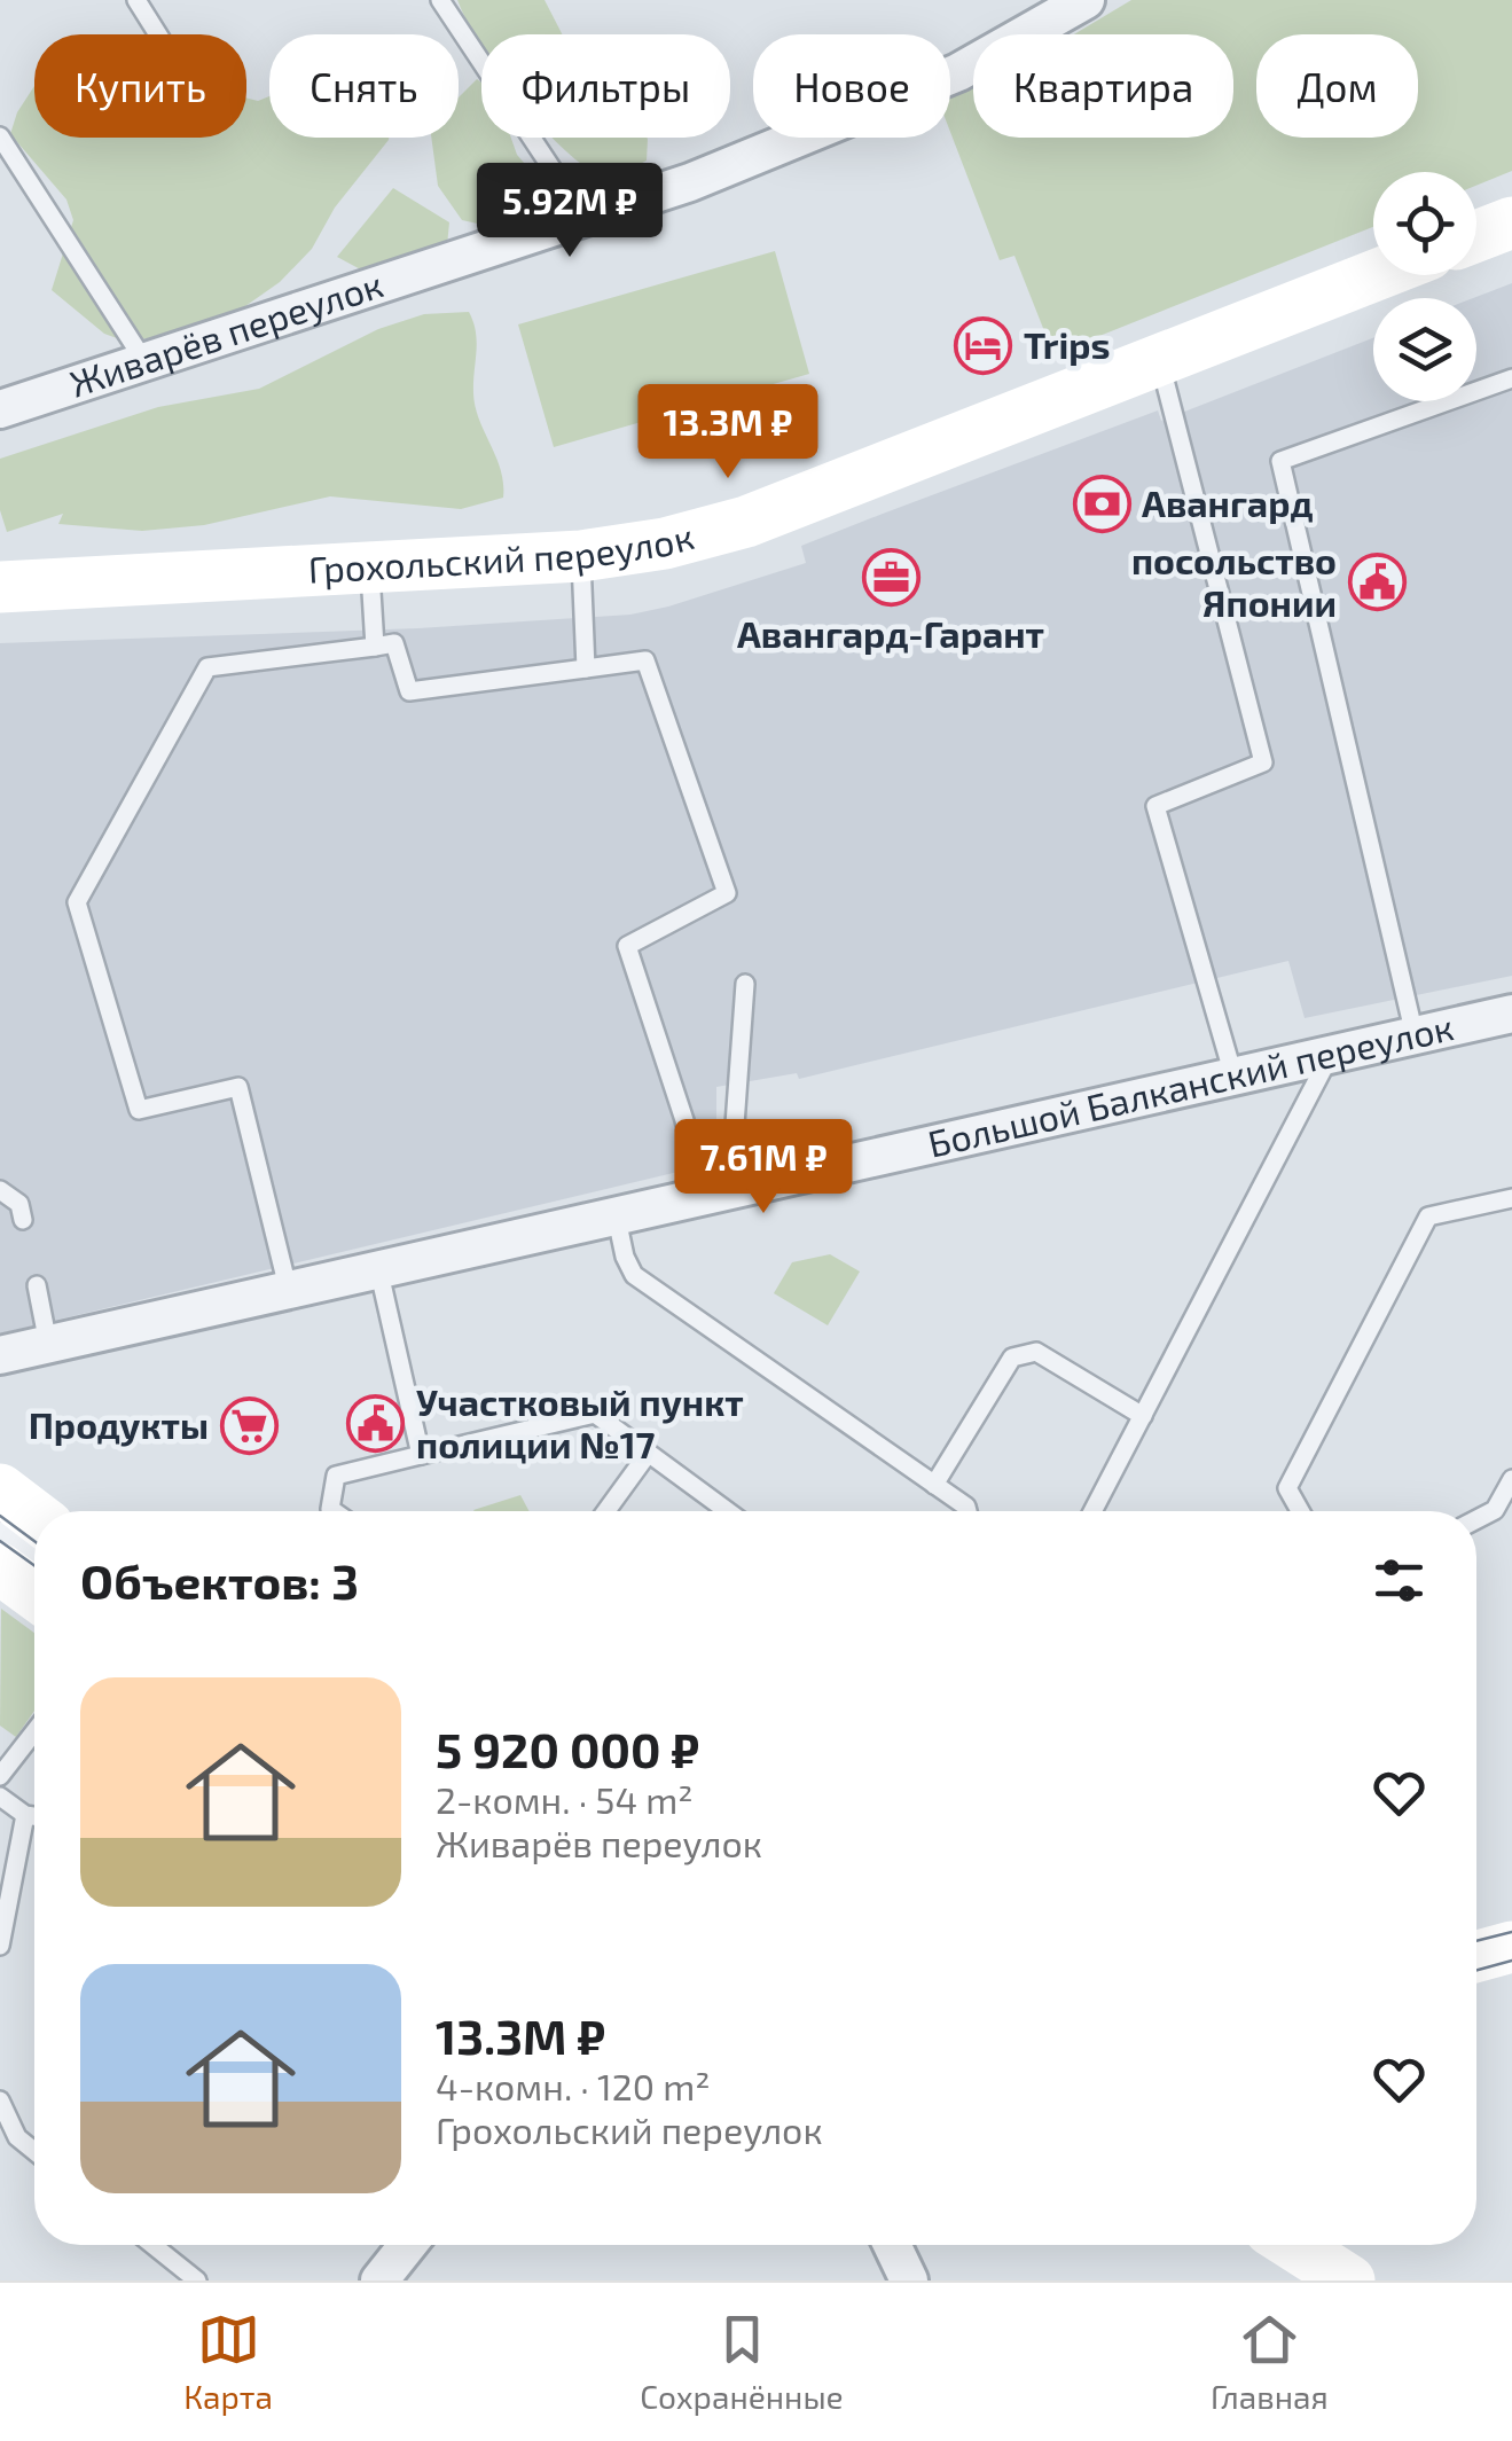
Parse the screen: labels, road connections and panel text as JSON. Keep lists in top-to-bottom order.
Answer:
{
  "streets": {
    "street": ["Живарёв переулок", "Грохольский переулок", "Большой Балканский переулок"]
  },
  "places": {
    "hotel": ["Trips"],
    "bank": ["Авангард"],
    "office": ["Авангард-Гарант"],
    "public building": ["посольство Японии", "Участковый пункт полиции №17"],
    "supermarket": ["Продукты"]
  },
  "page": {
    "chip": [
      "Купить",
      "Снять",
      "Фильтры",
      "Новое",
      "Квартира",
      "Дом"
    ],
    "price": ["5.92M ₽", "13.3M ₽", "7.61M ₽"],
    "heading": "Объектов: 3",
    "list": [
      {
        "name": "5 920 000 ₽",
        "note": "2-комн. · 54 m² · Живарёв переулок"
      },
      {
        "name": "13.3M ₽",
        "note": "4-комн. · 120 m² · Грохольский переулок"
      }
    ],
    "tabs": ["Карта", "Сохранённые", "Главная"]
  }
}
